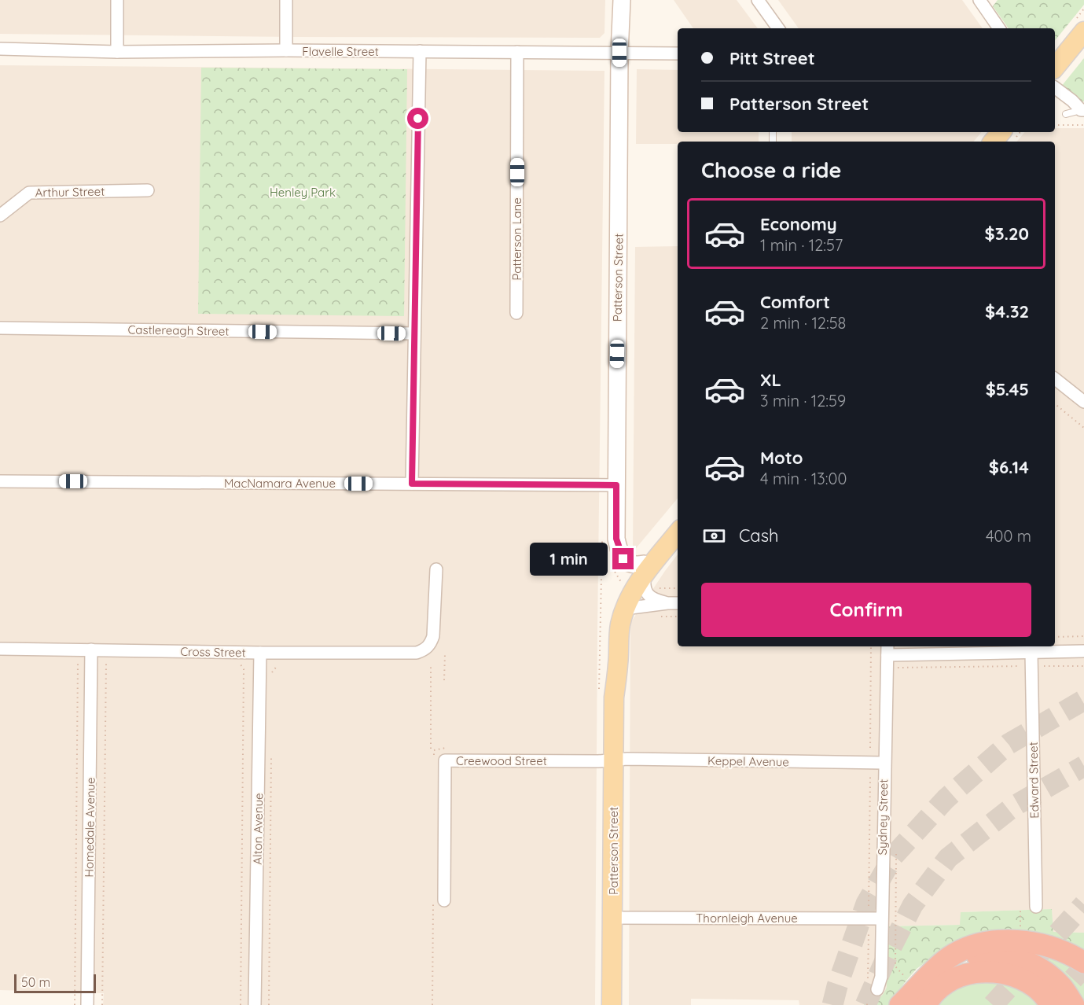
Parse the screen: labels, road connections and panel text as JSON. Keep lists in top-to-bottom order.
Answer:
{
  "streets": {
    "main road": ["Patterson Street"],
    "street": [
      "Flavelle Street",
      "Arthur Street",
      "Patterson Lane",
      "Castlereagh Street",
      "MacNamara Avenue",
      "Cross Street",
      "Creewood Street",
      "Keppel Avenue",
      "Edward Street",
      "Sydney Street",
      "Homedale Avenue",
      "Alton Avenue",
      "Thornleigh Avenue"
    ]
  },
  "crossings": [
    ["Flavelle Street", "Patterson Lane"],
    ["Flavelle Street", "Patterson Street"],
    ["Patterson Street", "MacNamara Avenue"],
    ["Patterson Street", "Creewood Street"],
    ["Patterson Street", "Keppel Avenue"],
    ["Patterson Street", "Thornleigh Avenue"],
    ["Cross Street", "Homedale Avenue"],
    ["Cross Street", "Alton Avenue"],
    ["Creewood Street", "Keppel Avenue"],
    ["Keppel Avenue", "Sydney Street"],
    ["Sydney Street", "Thornleigh Avenue"]
  ],
  "parks": ["Henley Park"],
  "scale_bar": "50 m",
  "page": {
    "banner": ["Pitt Street", "Patterson Street"],
    "heading": "Choose a ride",
    "list": [
      {
        "name": "Economy",
        "note": "1 min · 12:57",
        "value": "$3.20"
      },
      {
        "name": "Comfort",
        "note": "2 min · 12:58",
        "value": "$4.32"
      },
      {
        "name": "XL",
        "note": "3 min · 12:59",
        "value": "$5.45"
      },
      {
        "name": "Moto",
        "note": "4 min · 13:00",
        "value": "$6.14"
      }
    ],
    "pay": ["Cash", "400 m"],
    "bubble": "1 min",
    "buttons": "Confirm",
    "scale": "50 m"
  }
}
